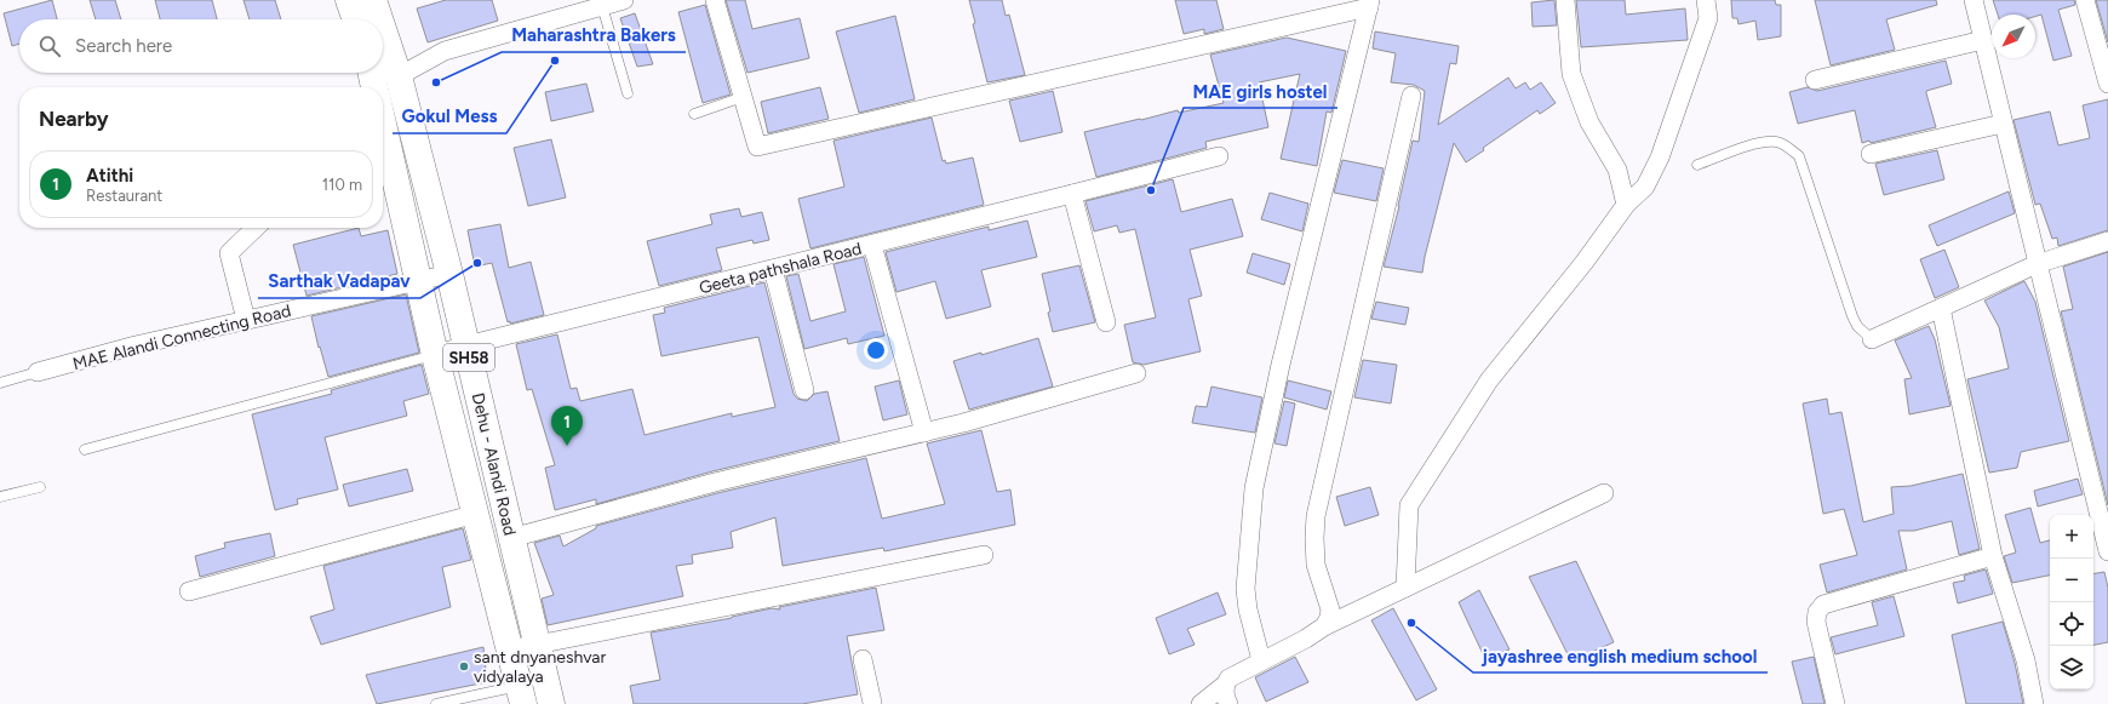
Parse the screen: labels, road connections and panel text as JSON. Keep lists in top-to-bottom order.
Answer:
{
  "streets": {
    "main road": ["SH58", "Dehu - Alandi Road"],
    "street": ["Geeta pathshala Road", "MAE Alandi Connecting Road"]
  },
  "crossings": [
    ["Geeta pathshala Road", "Dehu - Alandi Road"],
    ["MAE Alandi Connecting Road", "Dehu - Alandi Road"]
  ],
  "places": [
    "Gokul Mess",
    "Maharashtra Bakers",
    "MAE girls hostel",
    "Sarthak Vadapav",
    "jayashree english medium school",
    "sant dnyaneshvar vidyalaya"
  ],
  "north": "bottom left",
  "page": {
    "search": "Search here",
    "heading": "Nearby",
    "list": [
      {
        "mark": "1",
        "name": "Atithi",
        "note": "Restaurant",
        "value": "110 m"
      }
    ],
    "pins": "1",
    "map_buttons": ["+", "−"]
  }
}
